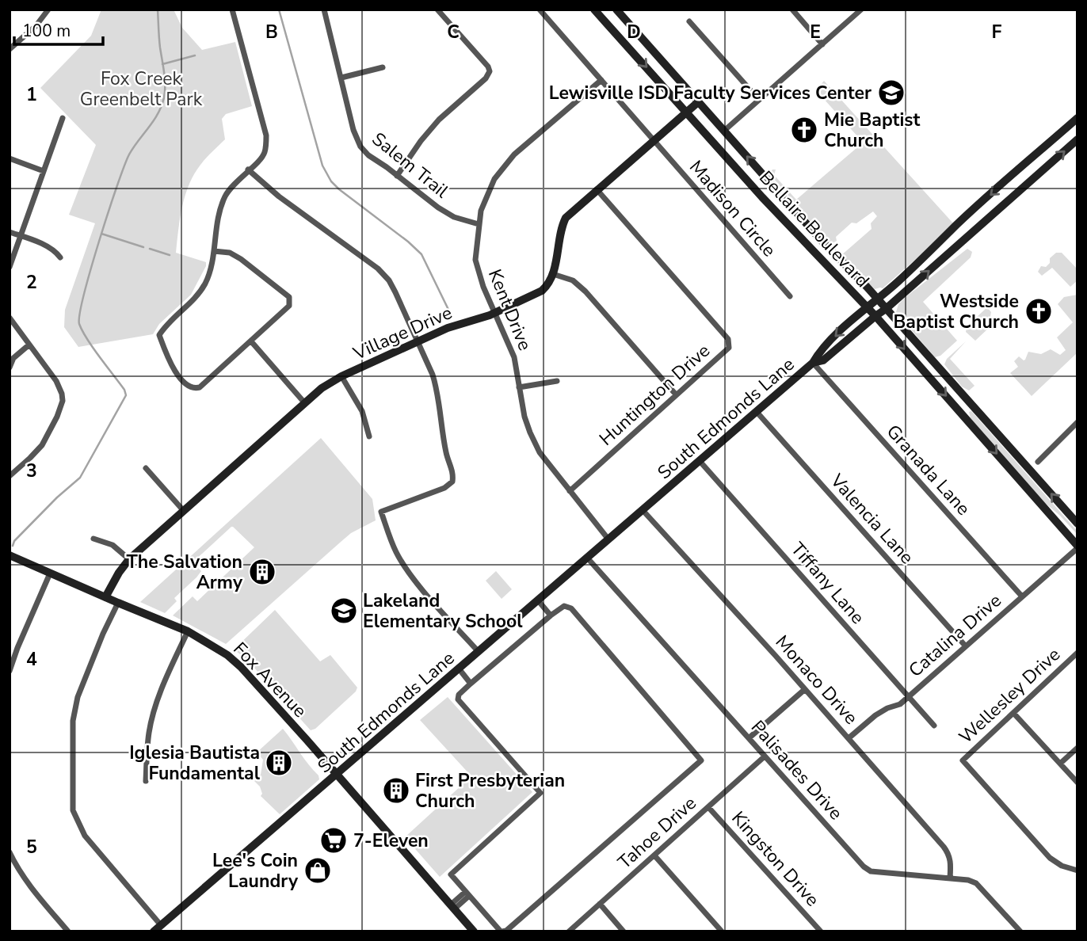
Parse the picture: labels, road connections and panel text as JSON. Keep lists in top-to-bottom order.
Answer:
{
  "streets": {
    "main road": [
      "Bellaire Boulevard",
      "Village Drive",
      "South Edmonds Lane",
      "Fox Avenue"
    ],
    "street": [
      "Salem Trail",
      "Madison Circle",
      "Kent Drive",
      "Huntington Drive",
      "Granada Lane",
      "Valencia Lane",
      "Tiffany Lane",
      "Catalina Drive",
      "Monaco Drive",
      "Wellesley Drive",
      "Palisades Drive",
      "Tahoe Drive",
      "Kingston Drive"
    ]
  },
  "crossings": [
    ["Salem Trail", "Kent Drive"],
    ["Madison Circle", "Kent Drive"],
    ["Bellaire Boulevard", "South Edmonds Lane"],
    ["Bellaire Boulevard", "Catalina Drive"],
    ["Kent Drive", "Village Drive"],
    ["Kent Drive", "Huntington Drive"],
    ["Kent Drive", "South Edmonds Lane"],
    ["Village Drive", "Fox Avenue"],
    ["South Edmonds Lane", "Granada Lane"],
    ["South Edmonds Lane", "Valencia Lane"],
    ["South Edmonds Lane", "Tiffany Lane"],
    ["South Edmonds Lane", "Fox Avenue"],
    ["South Edmonds Lane", "Monaco Drive"],
    ["South Edmonds Lane", "Palisades Drive"],
    ["Granada Lane", "Catalina Drive"],
    ["Valencia Lane", "Catalina Drive"],
    ["Tiffany Lane", "Catalina Drive"],
    ["Catalina Drive", "Monaco Drive"],
    ["Monaco Drive", "Palisades Drive"],
    ["Palisades Drive", "Tahoe Drive"],
    ["Tahoe Drive", "Kingston Drive"]
  ],
  "parks": ["Fox Creek Greenbelt Park"],
  "places": {
    "school or university": ["Lewisville ISD Faculty Services Center", "Lakeland Elementary School"],
    "church": ["Mie Baptist Church", "Westside Baptist Church"],
    "building": ["The Salvation Army", "Iglesia Bautista Fundamental", "First Presbyterian Church"],
    "supermarket": ["7-Eleven"],
    "shop": ["Lee's Coin Laundry"]
  },
  "scale_bar": "100 m",
  "grid": {
    "columns": [
      "B",
      "C",
      "D",
      "E",
      "F"
    ],
    "rows": [
      "1",
      "2",
      "3",
      "4",
      "5"
    ]
  }
}
